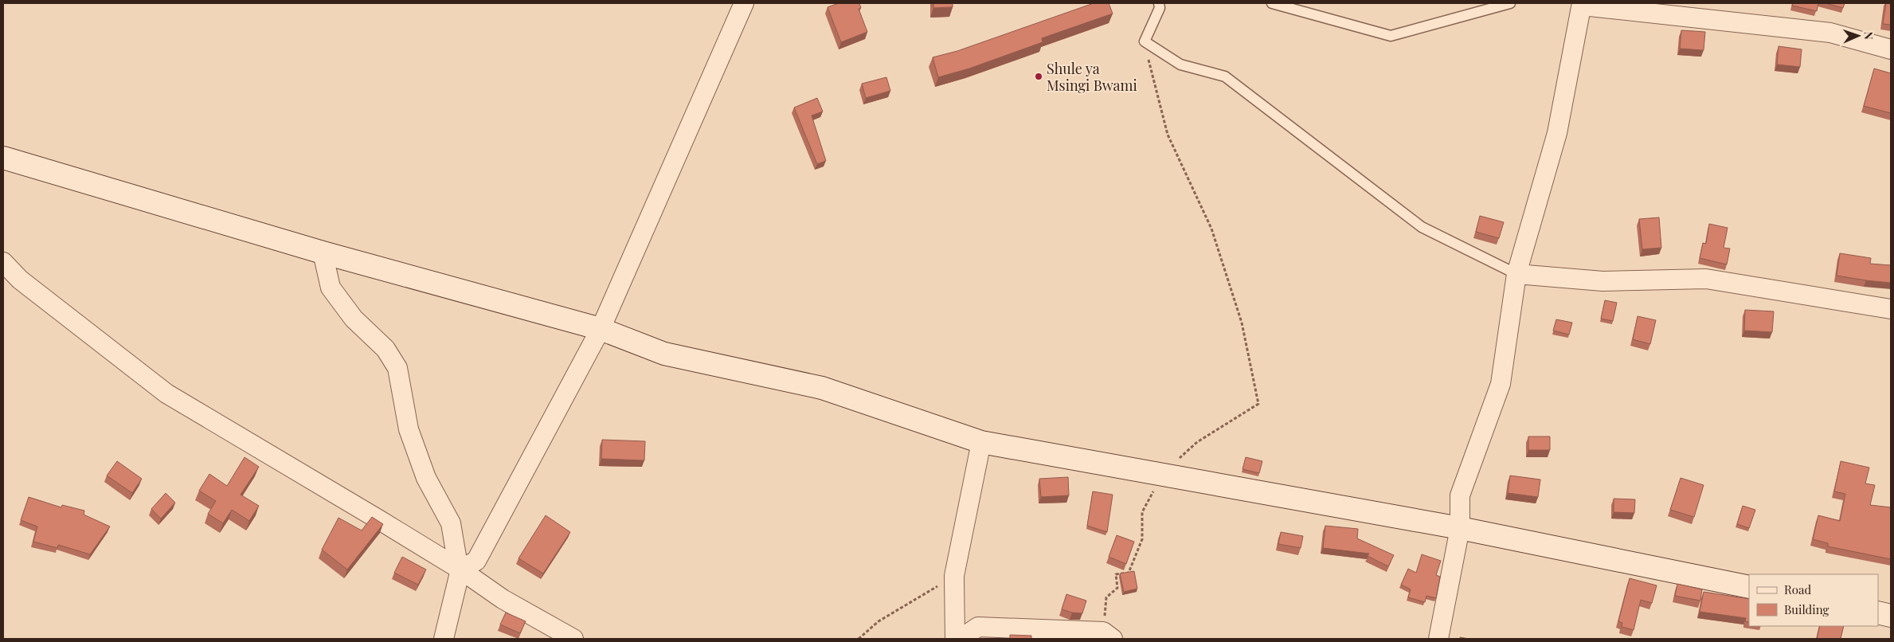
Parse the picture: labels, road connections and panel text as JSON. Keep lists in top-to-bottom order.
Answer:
{
  "places": ["Shule ya Msingi Bwami"],
  "legend": ["Road", "Building"],
  "north": "right"
}
